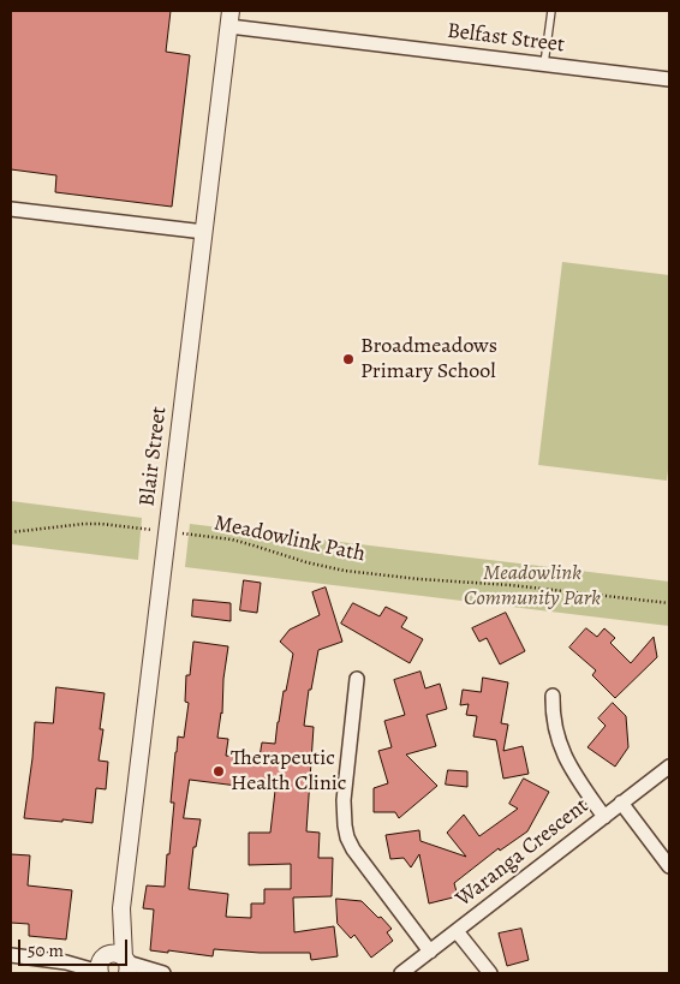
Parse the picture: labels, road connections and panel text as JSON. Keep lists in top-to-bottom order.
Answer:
{
  "streets": {
    "street": ["Belfast Street", "Blair Street", "Waranga Crescent"],
    "path": ["Meadowlink Path"]
  },
  "crossings": [
    ["Belfast Street", "Blair Street"],
    ["Blair Street", "Meadowlink Path"]
  ],
  "parks": ["Meadowlink Community Park"],
  "places": ["Broadmeadows Primary School", "Therapeutic Health Clinic"],
  "scale_bar": "50 m"
}
